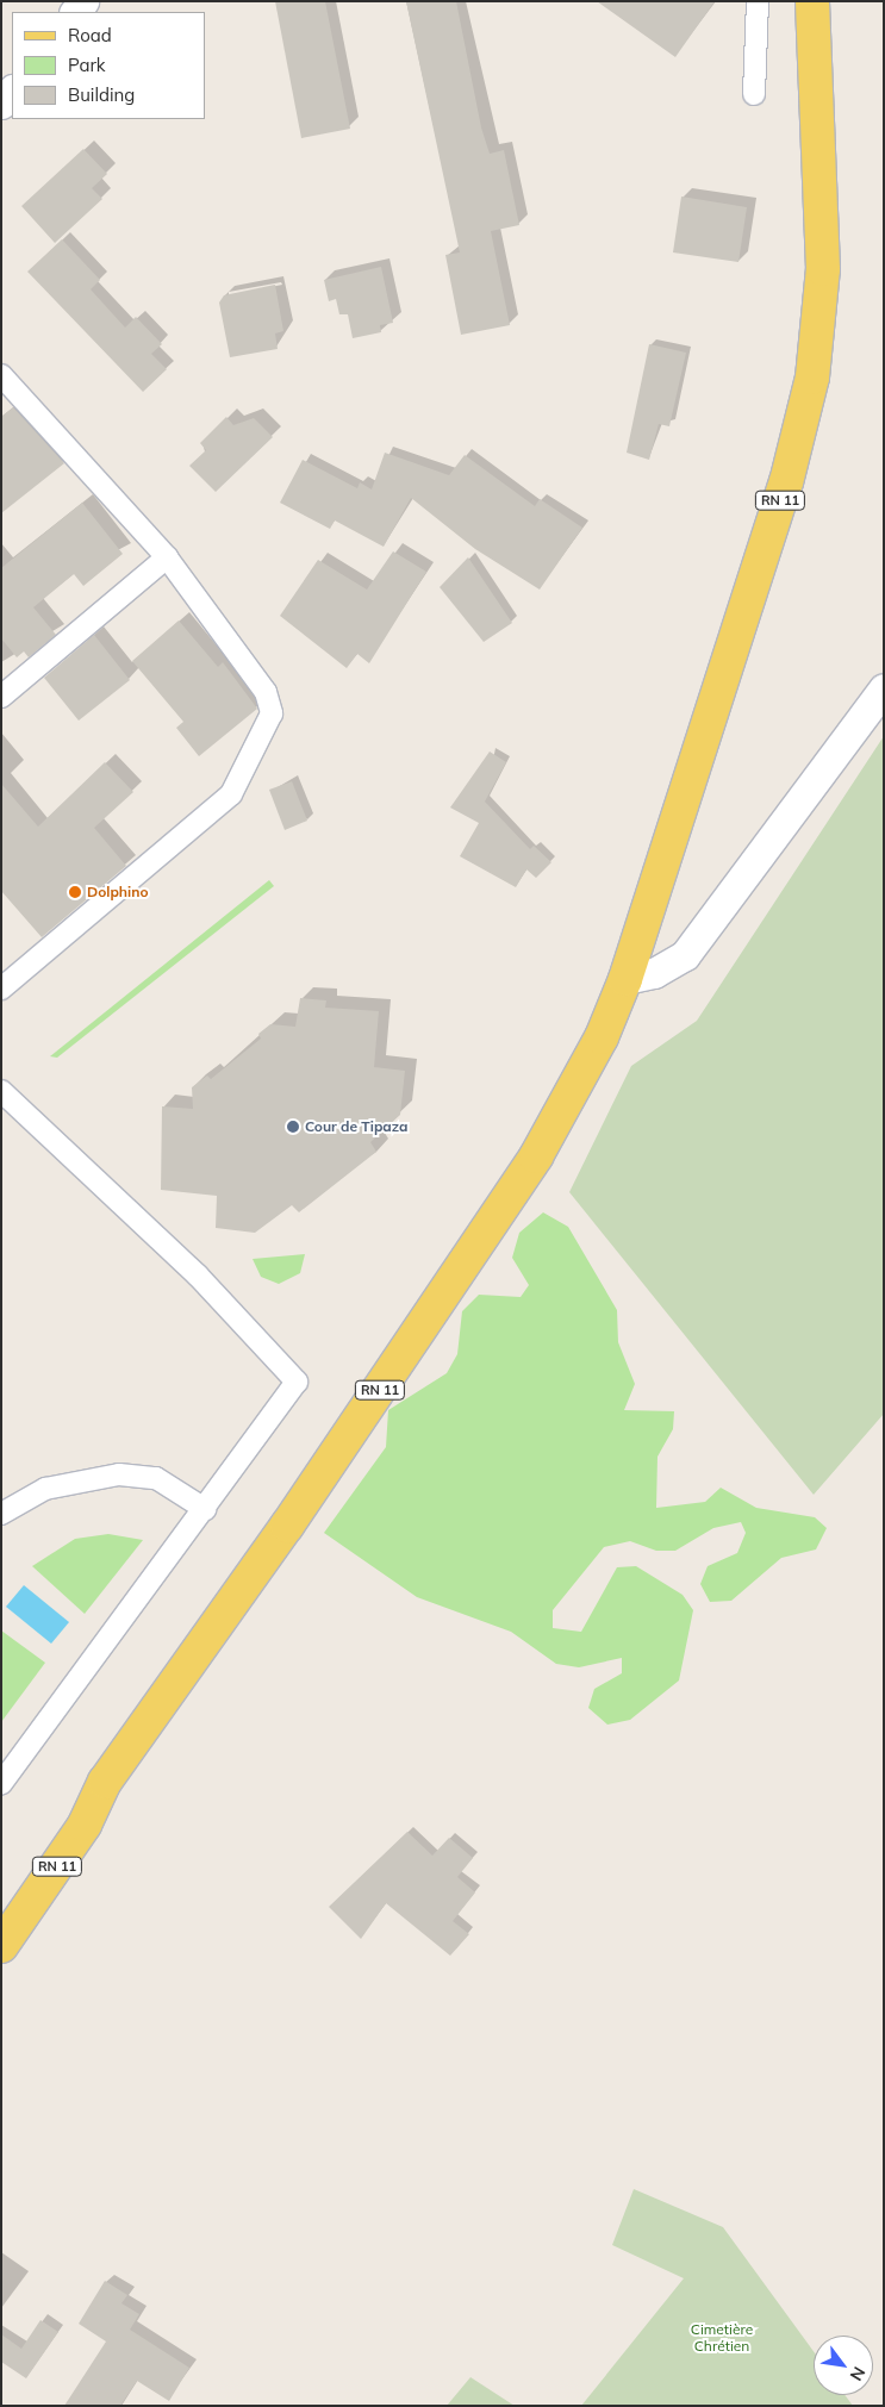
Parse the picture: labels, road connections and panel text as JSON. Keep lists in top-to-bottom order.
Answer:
{
  "streets": {
    "main road": ["RN 11"]
  },
  "parks": ["Cimetière Chrétien"],
  "places": ["Dolphino", "Cour de Tipaza"],
  "legend": ["Road", "Park", "Building"],
  "north": "bottom right"
}
